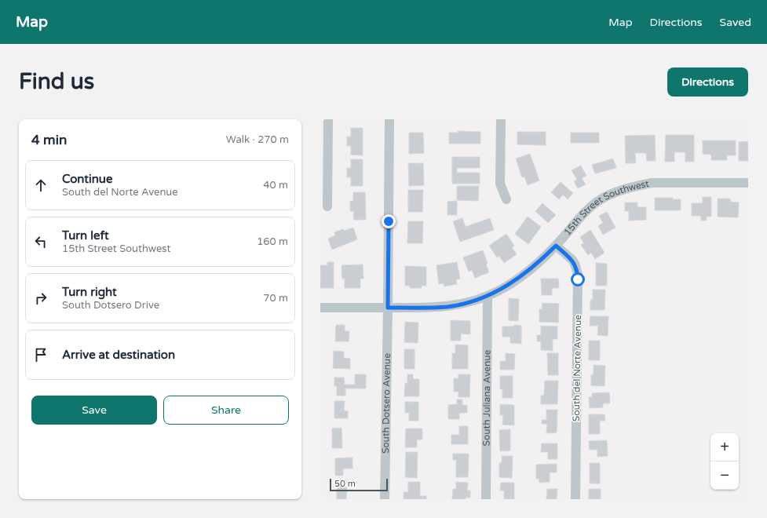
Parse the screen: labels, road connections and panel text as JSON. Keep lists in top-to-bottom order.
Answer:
{
  "streets": {
    "street": [
      "15th Street Southwest",
      "South del Norte Avenue",
      "South Juliana Avenue",
      "South Dotsero Avenue"
    ]
  },
  "crossings": [
    ["15th Street Southwest", "South del Norte Avenue"],
    ["15th Street Southwest", "South Juliana Avenue"],
    ["15th Street Southwest", "South Dotsero Avenue"]
  ],
  "scale_bar": "50 m",
  "page": {
    "header": "Map",
    "nav": ["Map", "Directions", "Saved"],
    "buttons": [
      "Directions",
      ["Save", "Share"]
    ],
    "title": "Find us",
    "heading": ["4 min", "Walk · 270 m"],
    "list": [
      ["Continue", "South del Norte Avenue", "40 m"],
      ["Turn left", "15th Street Southwest", "160 m"],
      ["Turn right", "South Dotsero Drive", "70 m"],
      "Arrive at destination"
    ],
    "map_buttons": ["+", "−"],
    "scale": "50 m"
  }
}
